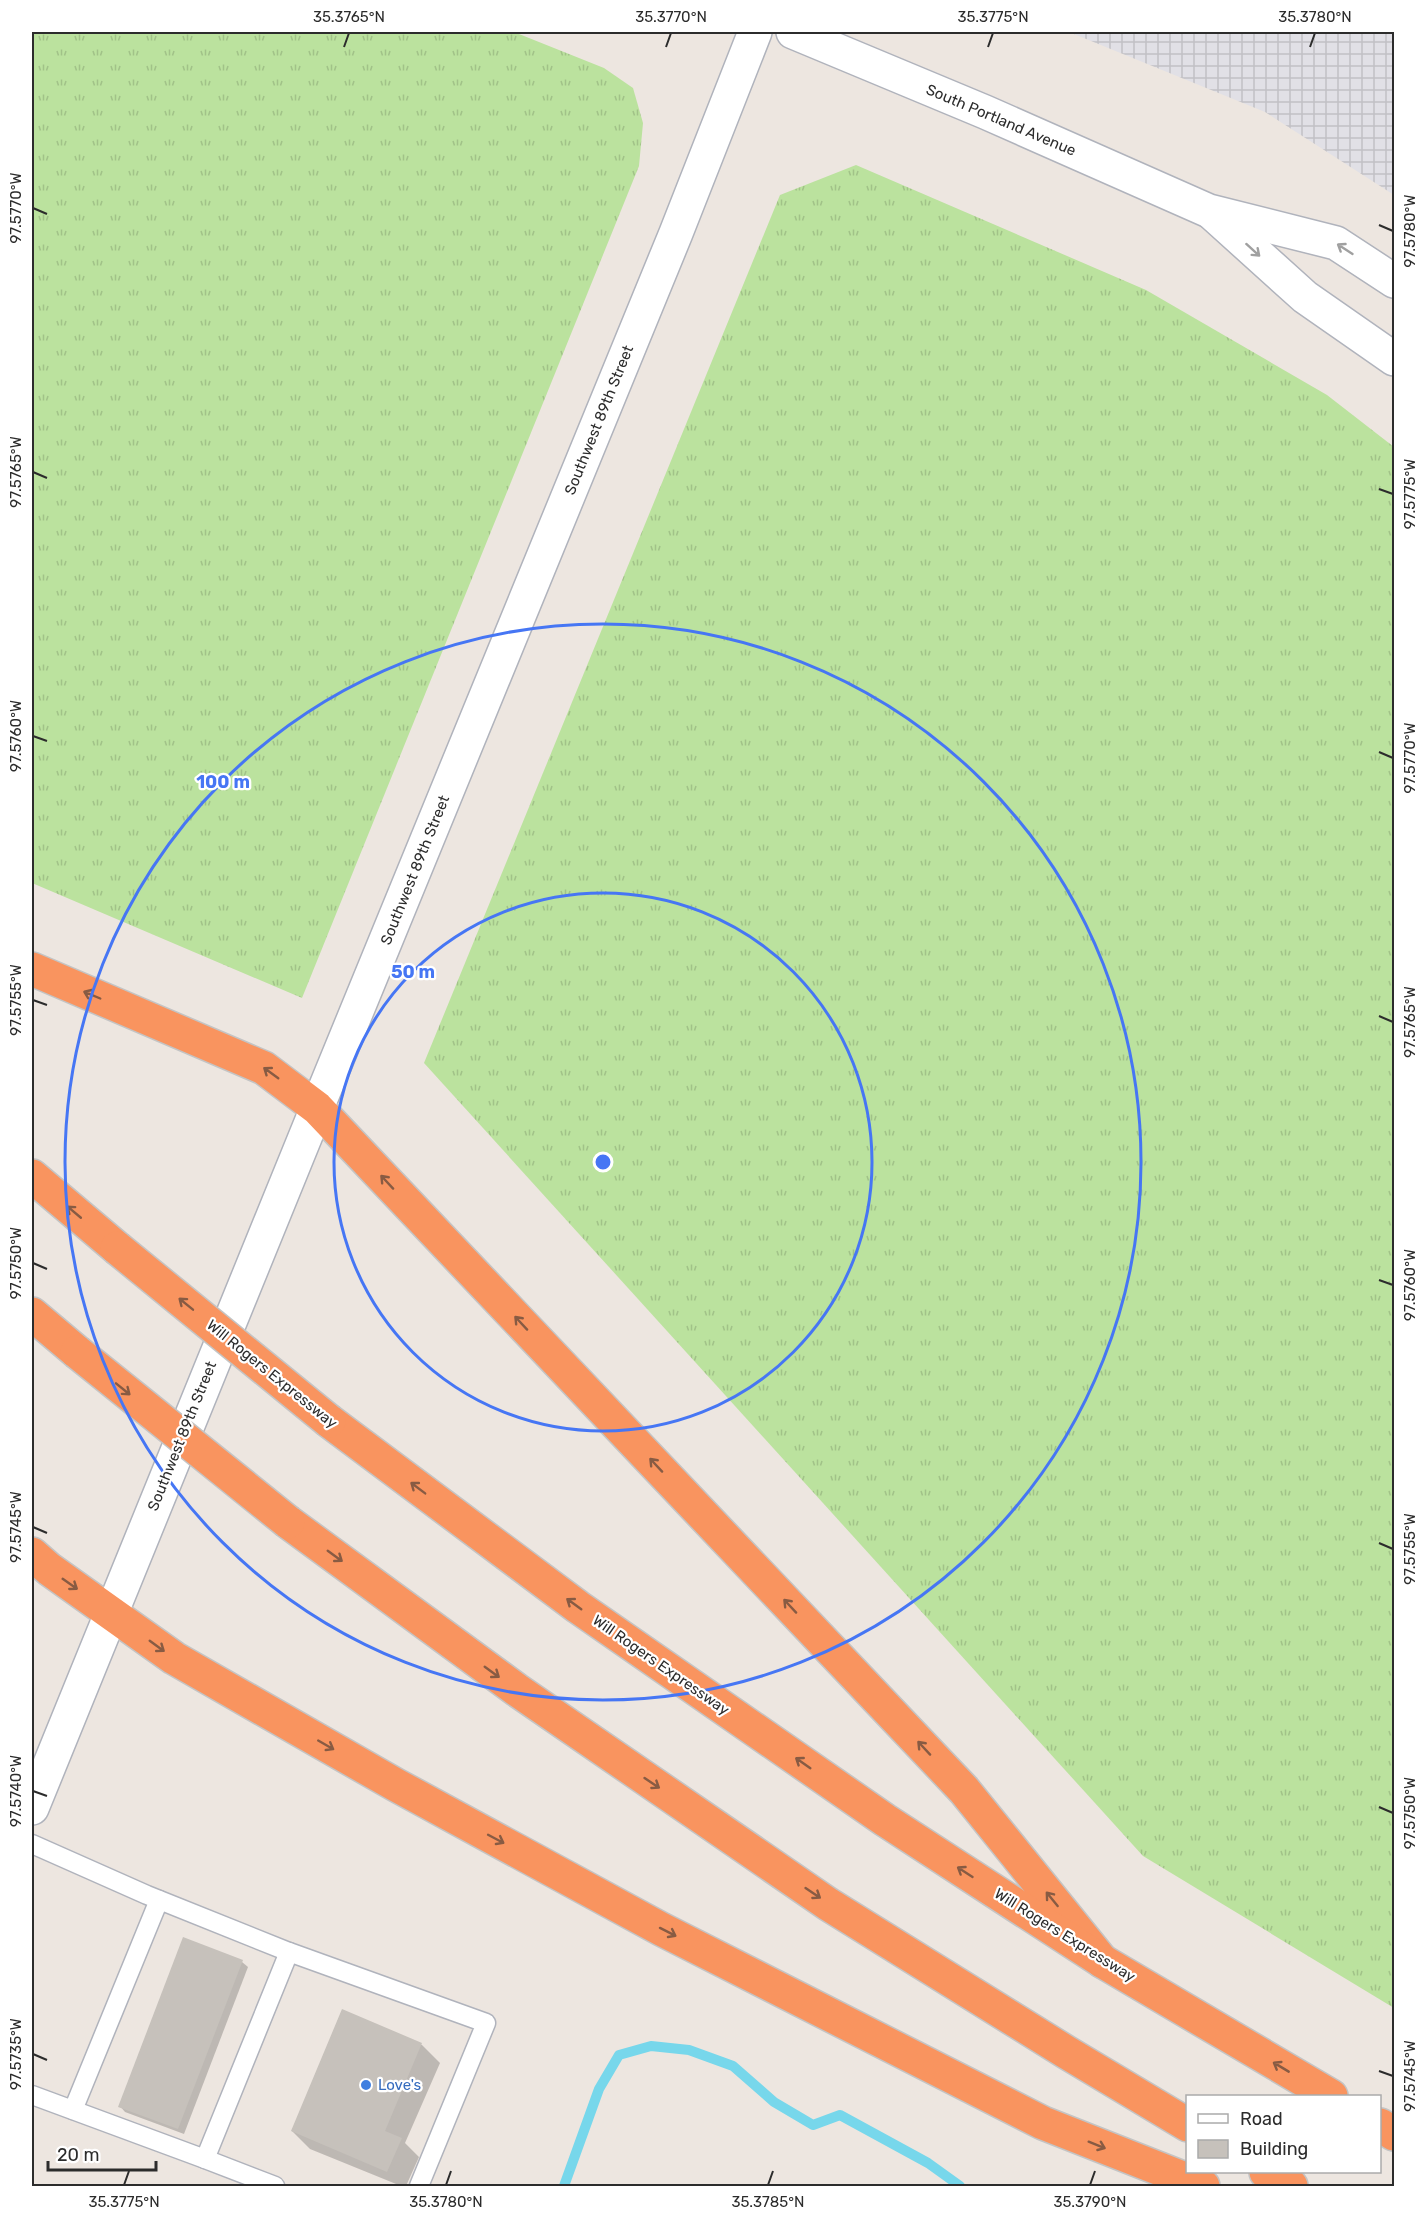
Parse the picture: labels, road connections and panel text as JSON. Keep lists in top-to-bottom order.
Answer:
{
  "streets": {
    "highway": ["Will Rogers Expressway"],
    "main road": ["South Portland Avenue", "Southwest 89th Street"]
  },
  "places": ["Love's"],
  "legend": ["Road", "Building"],
  "scale_bar": "20 m",
  "coordinates": [
    "35.3765°N",
    "35.3770°N",
    "35.3775°N",
    "35.3780°N",
    "97.5770°W",
    "97.5780°W",
    "97.5765°W",
    "97.5775°W",
    "97.5760°W",
    "97.5755°W",
    "97.5750°W",
    "97.5745°W",
    "97.5740°W",
    "97.5735°W",
    "35.3785°N",
    "35.3790°N"
  ],
  "rings": ["100 m", "50 m"]
}
